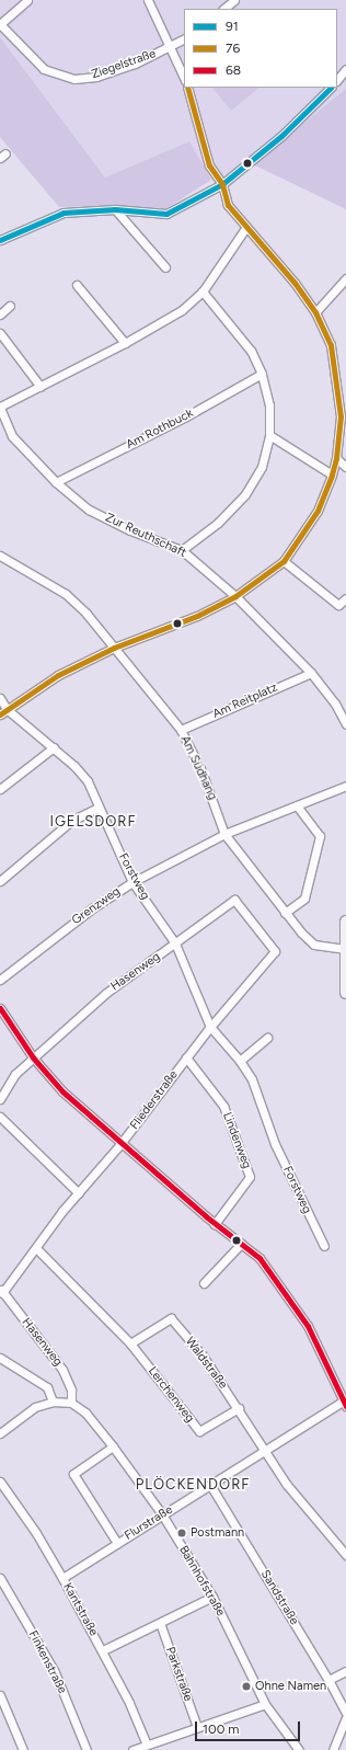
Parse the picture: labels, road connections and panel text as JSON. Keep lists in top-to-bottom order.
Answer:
{
  "streets": {
    "street": [
      "Ziegelstraße",
      "Am Rothbuck",
      "Zur Reuthschaft",
      "Am Reitplatz",
      "Am Südhang",
      "Forstweg",
      "Grenzweg",
      "Hasenweg",
      "Fliederstraße",
      "Lindenweg",
      "Waldstraße",
      "Lerchenweg",
      "Flurstraße",
      "Bahnhofstraße",
      "Sandstraße",
      "Kantstraße",
      "Finkenstraße",
      "Parkstraße"
    ]
  },
  "crossings": [
    ["Am Rothbuck", "Zur Reuthschaft"],
    ["Zur Reuthschaft", "Am Reitplatz"],
    ["Am Reitplatz", "Am Südhang"],
    ["Am Südhang", "Grenzweg"],
    ["Forstweg", "Grenzweg"],
    ["Forstweg", "Hasenweg"],
    ["Forstweg", "Fliederstraße"],
    ["Hasenweg", "Fliederstraße"],
    ["Hasenweg", "Bahnhofstraße"],
    ["Fliederstraße", "Lindenweg"],
    ["Waldstraße", "Lerchenweg"],
    ["Waldstraße", "Flurstraße"],
    ["Flurstraße", "Bahnhofstraße"],
    ["Flurstraße", "Sandstraße"],
    ["Flurstraße", "Kantstraße"]
  ],
  "districts": ["IGELSDORF", "PLÖCKENDORF"],
  "places": ["Postmann", "Ohne Namen"],
  "lines": ["transit line 91", "transit line 76", "transit line 68"],
  "legend": ["91", "76", "68"],
  "scale_bar": "100 m"
}
